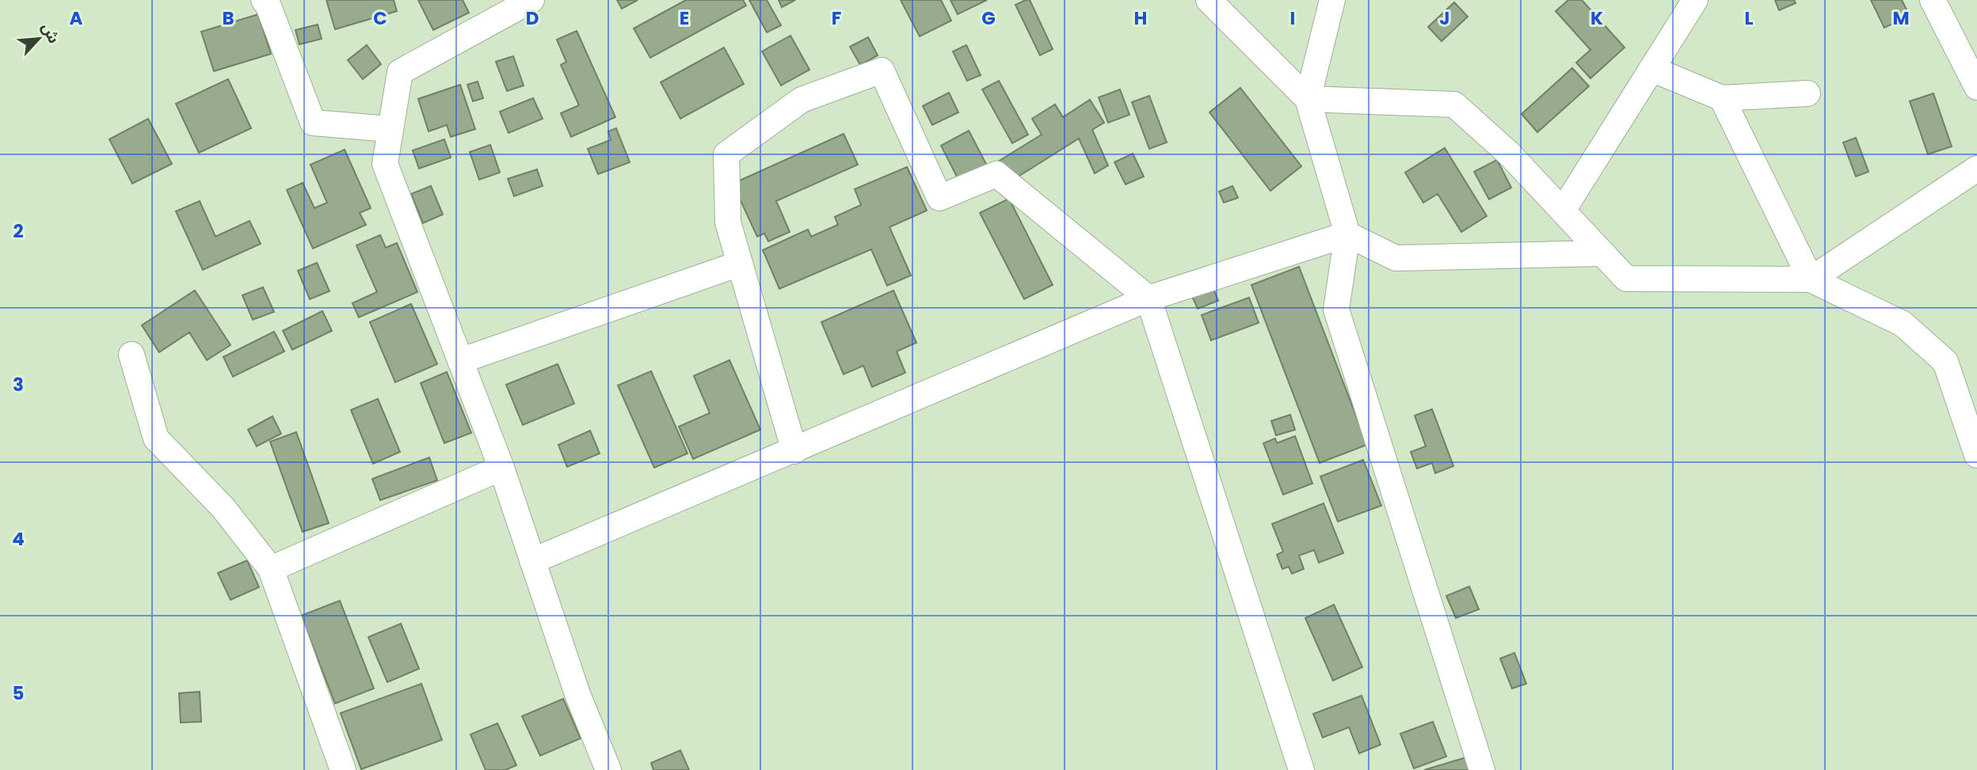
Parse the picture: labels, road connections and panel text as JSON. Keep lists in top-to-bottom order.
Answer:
{
  "north": "top right",
  "grid": {
    "columns": [
      "A",
      "B",
      "C",
      "D",
      "E",
      "F",
      "G",
      "H",
      "I",
      "J",
      "K",
      "L",
      "M"
    ],
    "rows": [
      "2",
      "3",
      "4",
      "5"
    ]
  }
}
